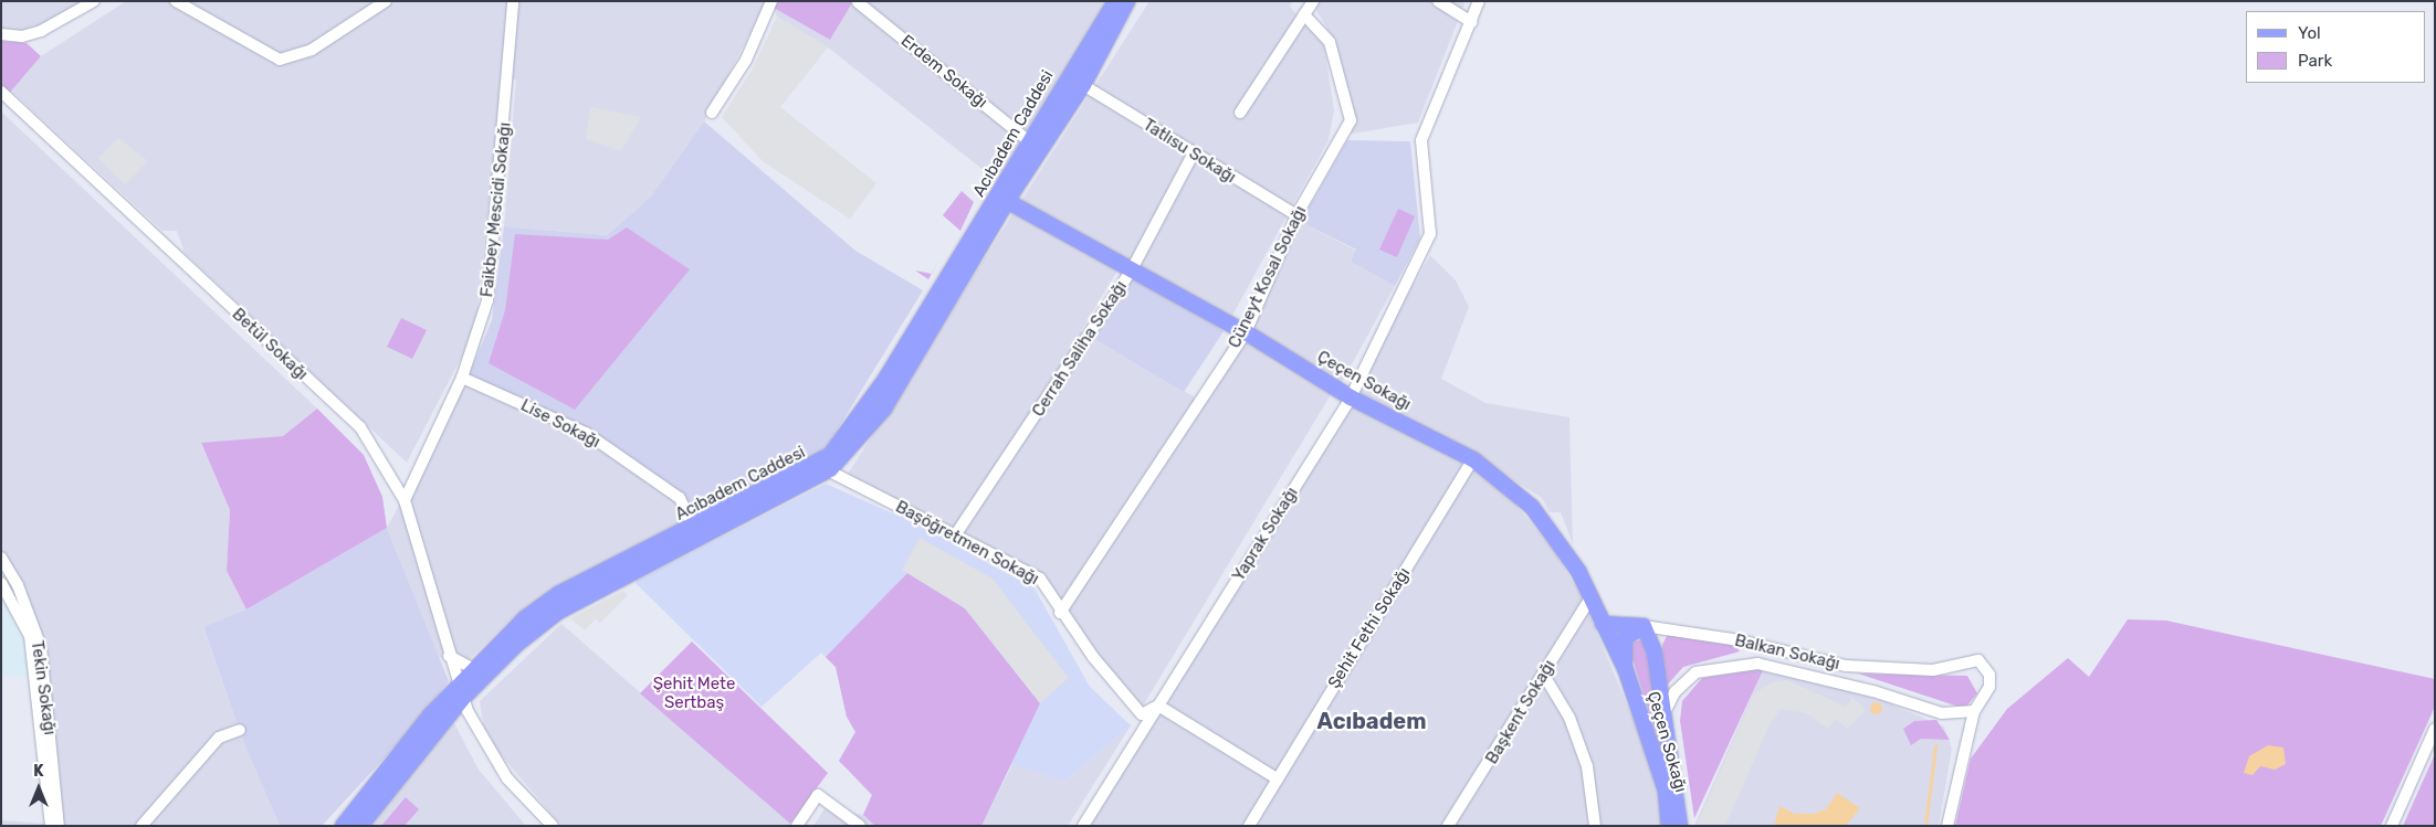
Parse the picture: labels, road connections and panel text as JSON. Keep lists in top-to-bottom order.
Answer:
{
  "streets": {
    "main road": ["Acıbadem Caddesi", "Çeçen Sokağı"],
    "street": [
      "Erdem Sokağı",
      "Tatlısu Sokağı",
      "Faikbey Mescidi Sokağı",
      "Cüneyt Kosal Sokağı",
      "Betül Sokağı",
      "Cerrah Saliha Sokağı",
      "Lise Sokağı",
      "Yaprak Sokağı",
      "Başöğretmen Sokağı",
      "Şehit Fethi Sokağı",
      "Balkan Sokağı",
      "Tekin Sokağı",
      "Başkent Sokağı"
    ]
  },
  "crossings": [
    ["Erdem Sokağı", "Acıbadem Caddesi"],
    ["Acıbadem Caddesi", "Tatlısu Sokağı"],
    ["Acıbadem Caddesi", "Betül Sokağı"],
    ["Acıbadem Caddesi", "Çeçen Sokağı"],
    ["Acıbadem Caddesi", "Lise Sokağı"],
    ["Acıbadem Caddesi", "Başöğretmen Sokağı"],
    ["Tatlısu Sokağı", "Cüneyt Kosal Sokağı"],
    ["Tatlısu Sokağı", "Cerrah Saliha Sokağı"],
    ["Faikbey Mescidi Sokağı", "Betül Sokağı"],
    ["Faikbey Mescidi Sokağı", "Lise Sokağı"],
    ["Cüneyt Kosal Sokağı", "Çeçen Sokağı"],
    ["Cüneyt Kosal Sokağı", "Başöğretmen Sokağı"],
    ["Cerrah Saliha Sokağı", "Çeçen Sokağı"],
    ["Cerrah Saliha Sokağı", "Başöğretmen Sokağı"],
    ["Çeçen Sokağı", "Yaprak Sokağı"],
    ["Çeçen Sokağı", "Şehit Fethi Sokağı"],
    ["Çeçen Sokağı", "Balkan Sokağı"],
    ["Çeçen Sokağı", "Başkent Sokağı"],
    ["Yaprak Sokağı", "Başöğretmen Sokağı"]
  ],
  "districts": ["Acıbadem"],
  "parks": ["Şehit Mete Sertbaş"],
  "legend": ["Yol", "Park"],
  "north": "top"
}
